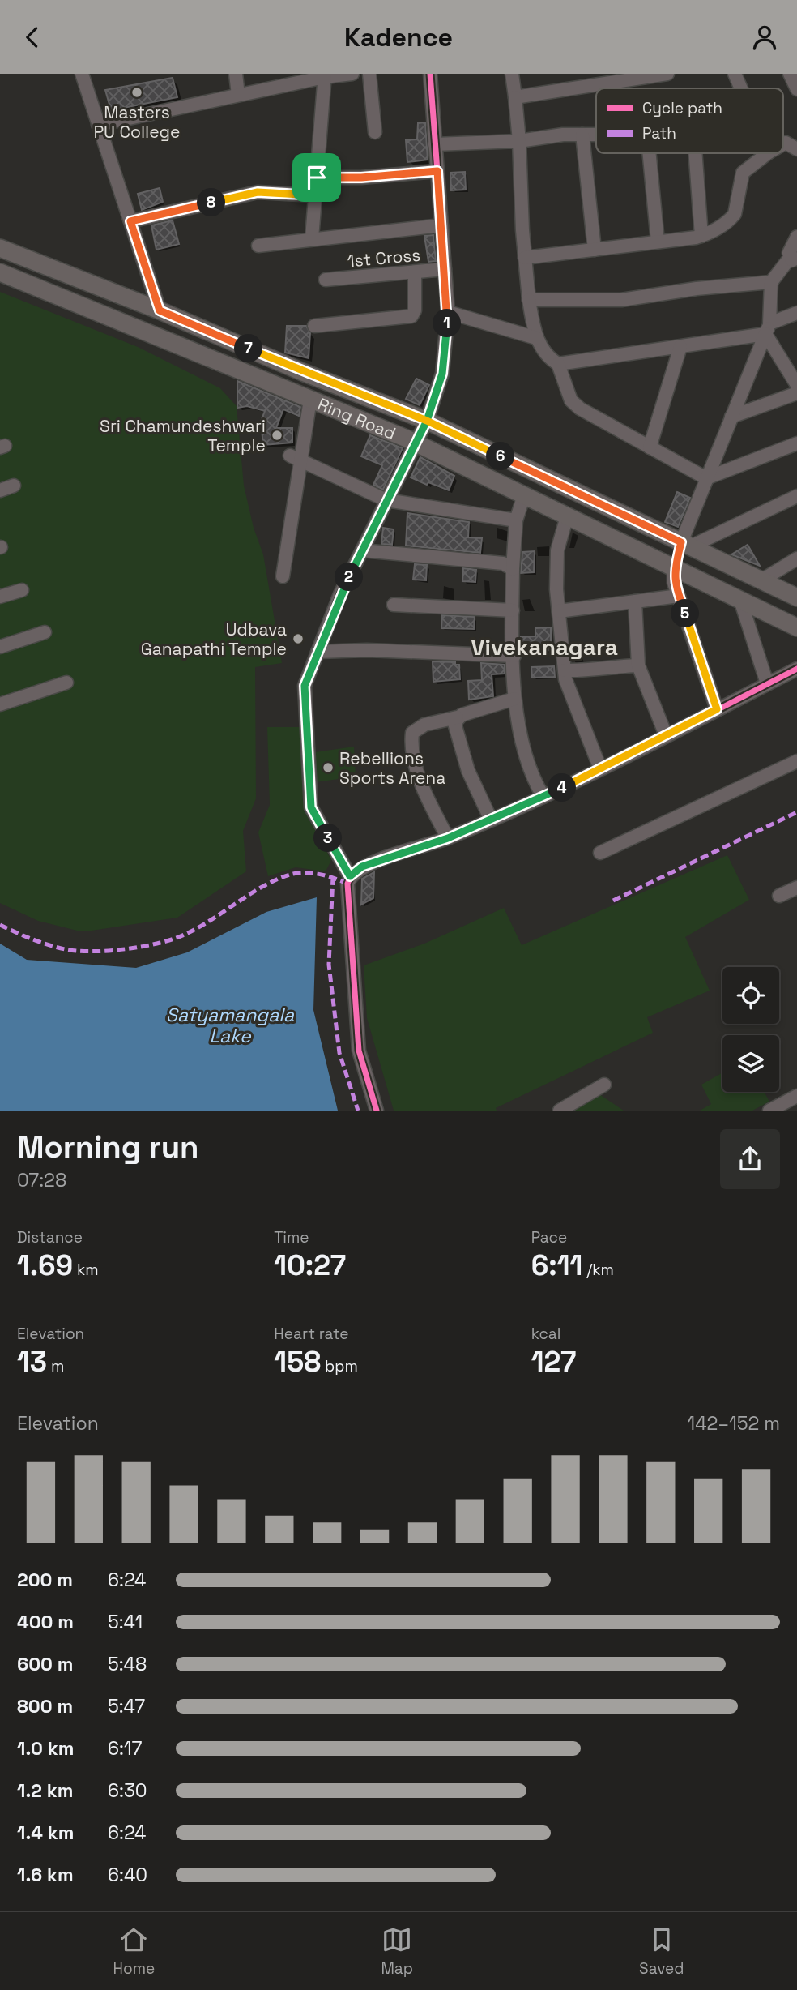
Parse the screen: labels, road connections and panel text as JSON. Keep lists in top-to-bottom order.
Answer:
{
  "streets": {
    "main road": ["Ring Road"],
    "street": ["1st Cross"]
  },
  "districts": ["Vivekanagara"],
  "water": ["Satyamangala Lake"],
  "places": [
    "Masters PU College",
    "Sri Chamundeshwari Temple",
    "Udbava Ganapathi Temple",
    "Rebellions Sports Arena"
  ],
  "legend": ["Cycle path", "Path"],
  "page": {
    "header": "Kadence",
    "pins": [
      "8",
      "1",
      "7",
      "6",
      "2",
      "5",
      "4",
      "3"
    ],
    "heading": ["Morning run", "07:28"],
    "stats": [
      ["Distance", "1.69 km"],
      ["Time", "10:27"],
      ["Pace", "6:11 /km"],
      ["Elevation", "13 m"],
      ["Heart rate", "158 bpm"],
      ["kcal", "127"]
    ],
    "chart": ["Elevation", "142–152 m"],
    "list": [
      {
        "name": "200 m",
        "note": "6:24"
      },
      {
        "name": "400 m",
        "note": "5:41"
      },
      {
        "name": "600 m",
        "note": "5:48"
      },
      {
        "name": "800 m",
        "note": "5:47"
      },
      {
        "name": "1.0 km",
        "note": "6:17"
      },
      {
        "name": "1.2 km",
        "note": "6:30"
      },
      {
        "name": "1.4 km",
        "note": "6:24"
      },
      {
        "name": "1.6 km",
        "note": "6:40"
      }
    ],
    "tabs": ["Home", "Map", "Saved"]
  }
}
